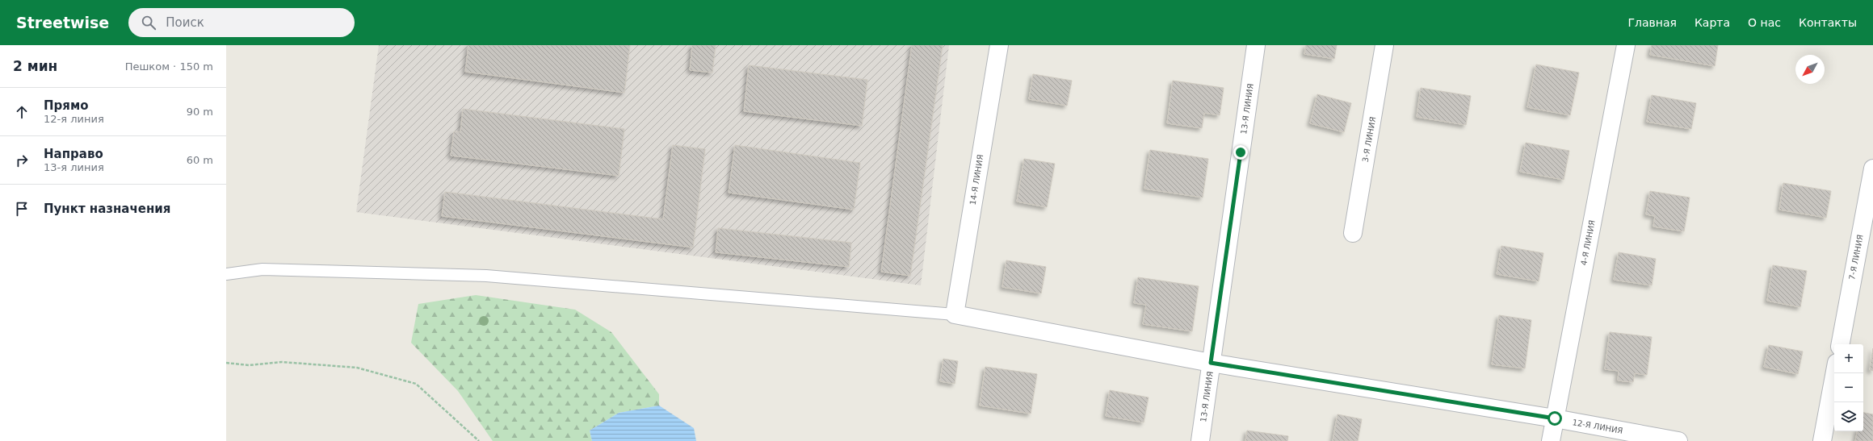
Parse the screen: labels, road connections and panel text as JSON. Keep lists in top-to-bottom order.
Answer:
{
  "streets": {
    "street": [
      "13-Я ЛИНИЯ",
      "3-Я ЛИНИЯ",
      "14-Я ЛИНИЯ",
      "4-Я ЛИНИЯ",
      "7-Я ЛИНИЯ",
      "12-Я ЛИНИЯ"
    ]
  },
  "crossings": [
    ["13-Я ЛИНИЯ", "12-Я ЛИНИЯ"],
    ["14-Я ЛИНИЯ", "12-Я ЛИНИЯ"],
    ["4-Я ЛИНИЯ", "12-Я ЛИНИЯ"]
  ],
  "north": "bottom left",
  "page": {
    "header": "Streetwise",
    "search": "Поиск",
    "nav": [
      "Главная",
      "Карта",
      "О нас",
      "Контакты"
    ],
    "heading": ["2 мин", "Пешком · 150 m"],
    "list": [
      ["Прямо", "12-я линия", "90 m"],
      ["Направо", "13-я линия", "60 m"],
      "Пункт назначения"
    ],
    "map_buttons": ["+", "−"]
  }
}
